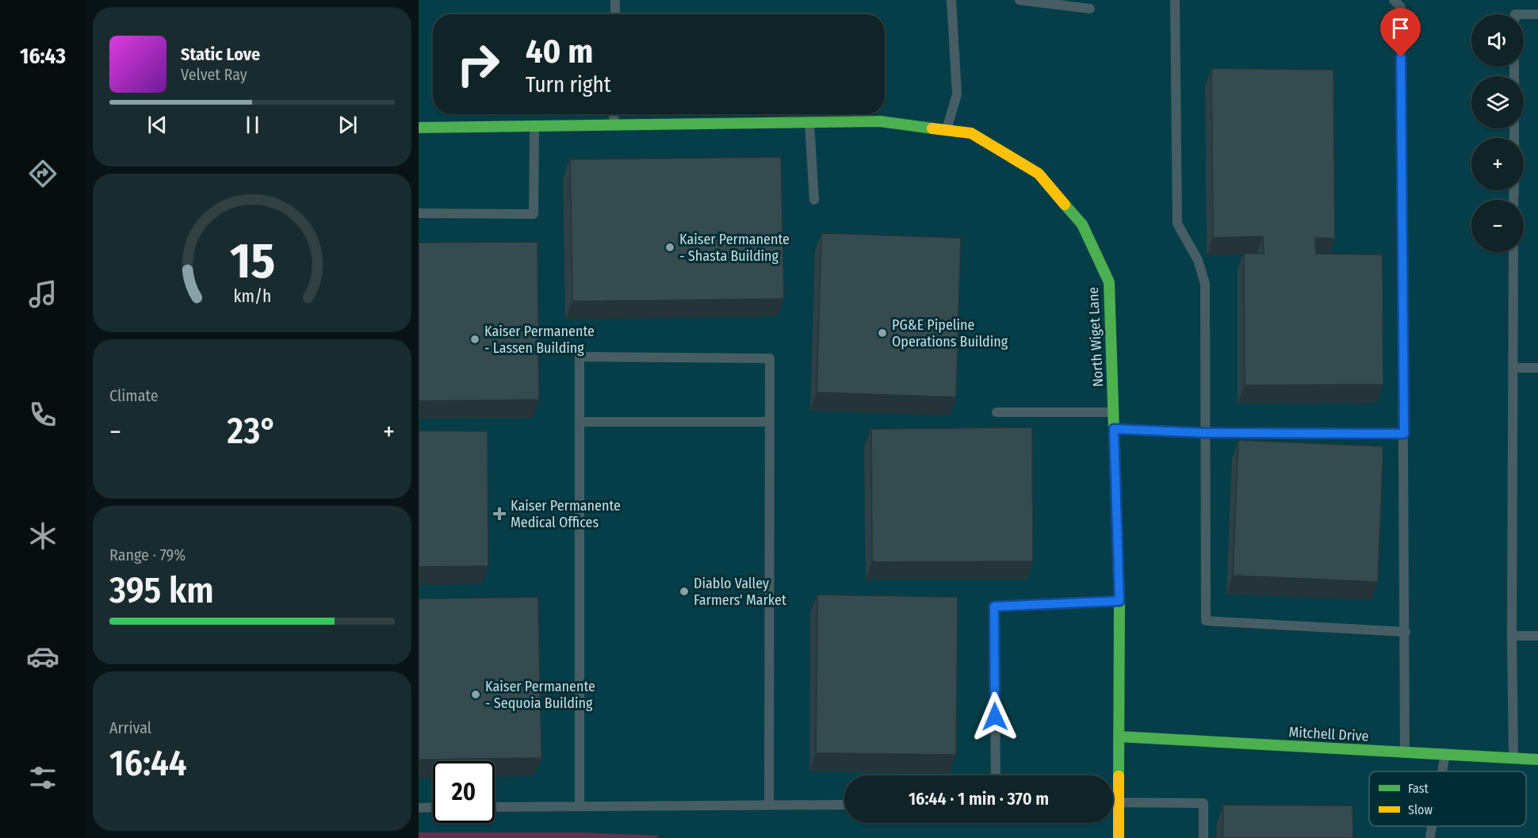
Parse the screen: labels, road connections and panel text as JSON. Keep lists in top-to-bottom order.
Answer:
{
  "streets": {
    "street": ["North Wiget Lane", "Mitchell Drive"]
  },
  "crossings": [
    ["North Wiget Lane", "Mitchell Drive"]
  ],
  "places": {
    "other": [
      "Kaiser Permanente - Shasta Building",
      "PG&E Pipeline Operations Building",
      "Kaiser Permanente - Lassen Building",
      "Diablo Valley Farmers' Market",
      "Kaiser Permanente - Sequoia Building"
    ],
    "health": ["Kaiser Permanente Medical Offices"]
  },
  "legend": ["Fast", "Slow"],
  "page": {
    "tabs": "16:43",
    "map_buttons": ["+", "−"],
    "turn": ["40 m", "Turn right"],
    "song": ["Static Love", "Velvet Ray"],
    "tile": [
      "Climate",
      ["Range · 79%", "395 km"],
      ["Arrival", "16:44"]
    ],
    "heat": ["−", "23°", "+"],
    "limit": "20",
    "trip": "16:44 · 1 min · 370 m",
    "gauge": ["15", "km/h"]
  }
}
